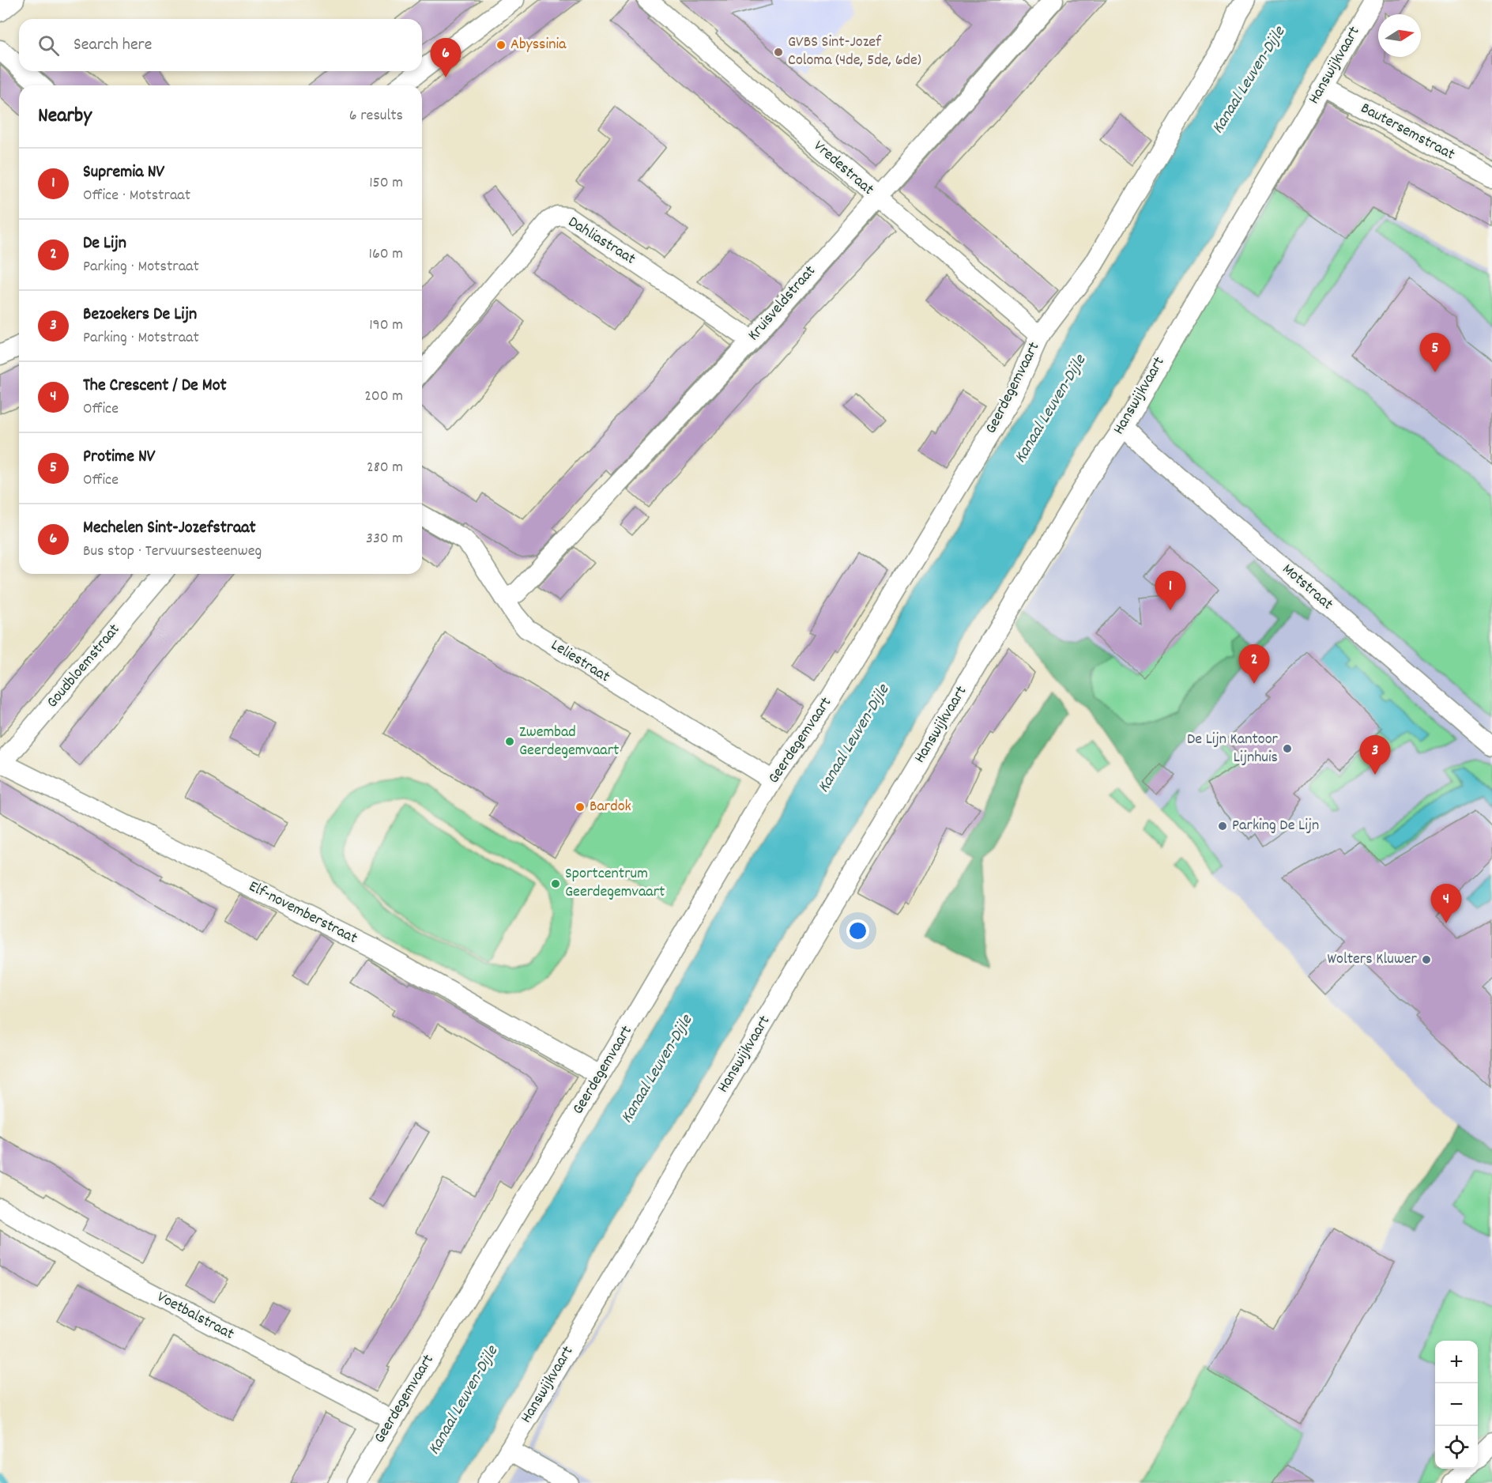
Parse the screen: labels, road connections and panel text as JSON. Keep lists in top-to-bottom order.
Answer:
{
  "streets": {
    "street": [
      "Hanswijkvaart",
      "Bautersemstraat",
      "Vredestraat",
      "Dahliastraat",
      "Kruisveldstraat",
      "Geerdegemvaart",
      "Motstraat",
      "Leliestraat",
      "Goudbloemstraat",
      "Elf-novemberstraat",
      "Voetbalstraat"
    ]
  },
  "crossings": [
    ["Hanswijkvaart", "Bautersemstraat"],
    ["Hanswijkvaart", "Motstraat"],
    ["Vredestraat", "Kruisveldstraat"],
    ["Vredestraat", "Geerdegemvaart"],
    ["Dahliastraat", "Kruisveldstraat"],
    ["Kruisveldstraat", "Leliestraat"],
    ["Geerdegemvaart", "Leliestraat"],
    ["Geerdegemvaart", "Elf-novemberstraat"],
    ["Geerdegemvaart", "Voetbalstraat"],
    ["Goudbloemstraat", "Elf-novemberstraat"]
  ],
  "water": ["Kanaal Leuven-Dijle"],
  "places": [
    "Abyssinia",
    "GVBS Sint-Jozef Coloma (4de, 5de, 6de)",
    "Zwembad Geerdegemvaart",
    "De Lijn Kantoor Lijnhuis",
    "Bardok",
    "Parking De Lijn",
    "Sportcentrum Geerdegemvaart",
    "Wolters Kluwer"
  ],
  "north": "right",
  "page": {
    "search": "Search here",
    "pins": [
      "6",
      "5",
      "1",
      "2",
      "3",
      "4"
    ],
    "heading": ["Nearby", "6 results"],
    "list": [
      {
        "mark": "1",
        "name": "Supremia NV",
        "note": "Office · Motstraat",
        "value": "150 m"
      },
      {
        "mark": "2",
        "name": "De Lijn",
        "note": "Parking · Motstraat",
        "value": "160 m"
      },
      {
        "mark": "3",
        "name": "Bezoekers De Lijn",
        "note": "Parking · Motstraat",
        "value": "190 m"
      },
      {
        "mark": "4",
        "name": "The Crescent / De Mot",
        "note": "Office",
        "value": "200 m"
      },
      {
        "mark": "5",
        "name": "Protime NV",
        "note": "Office",
        "value": "280 m"
      },
      {
        "mark": "6",
        "name": "Mechelen Sint-Jozefstraat",
        "note": "Bus stop · Tervuursesteenweg",
        "value": "330 m"
      }
    ],
    "map_buttons": ["+", "−"]
  }
}
